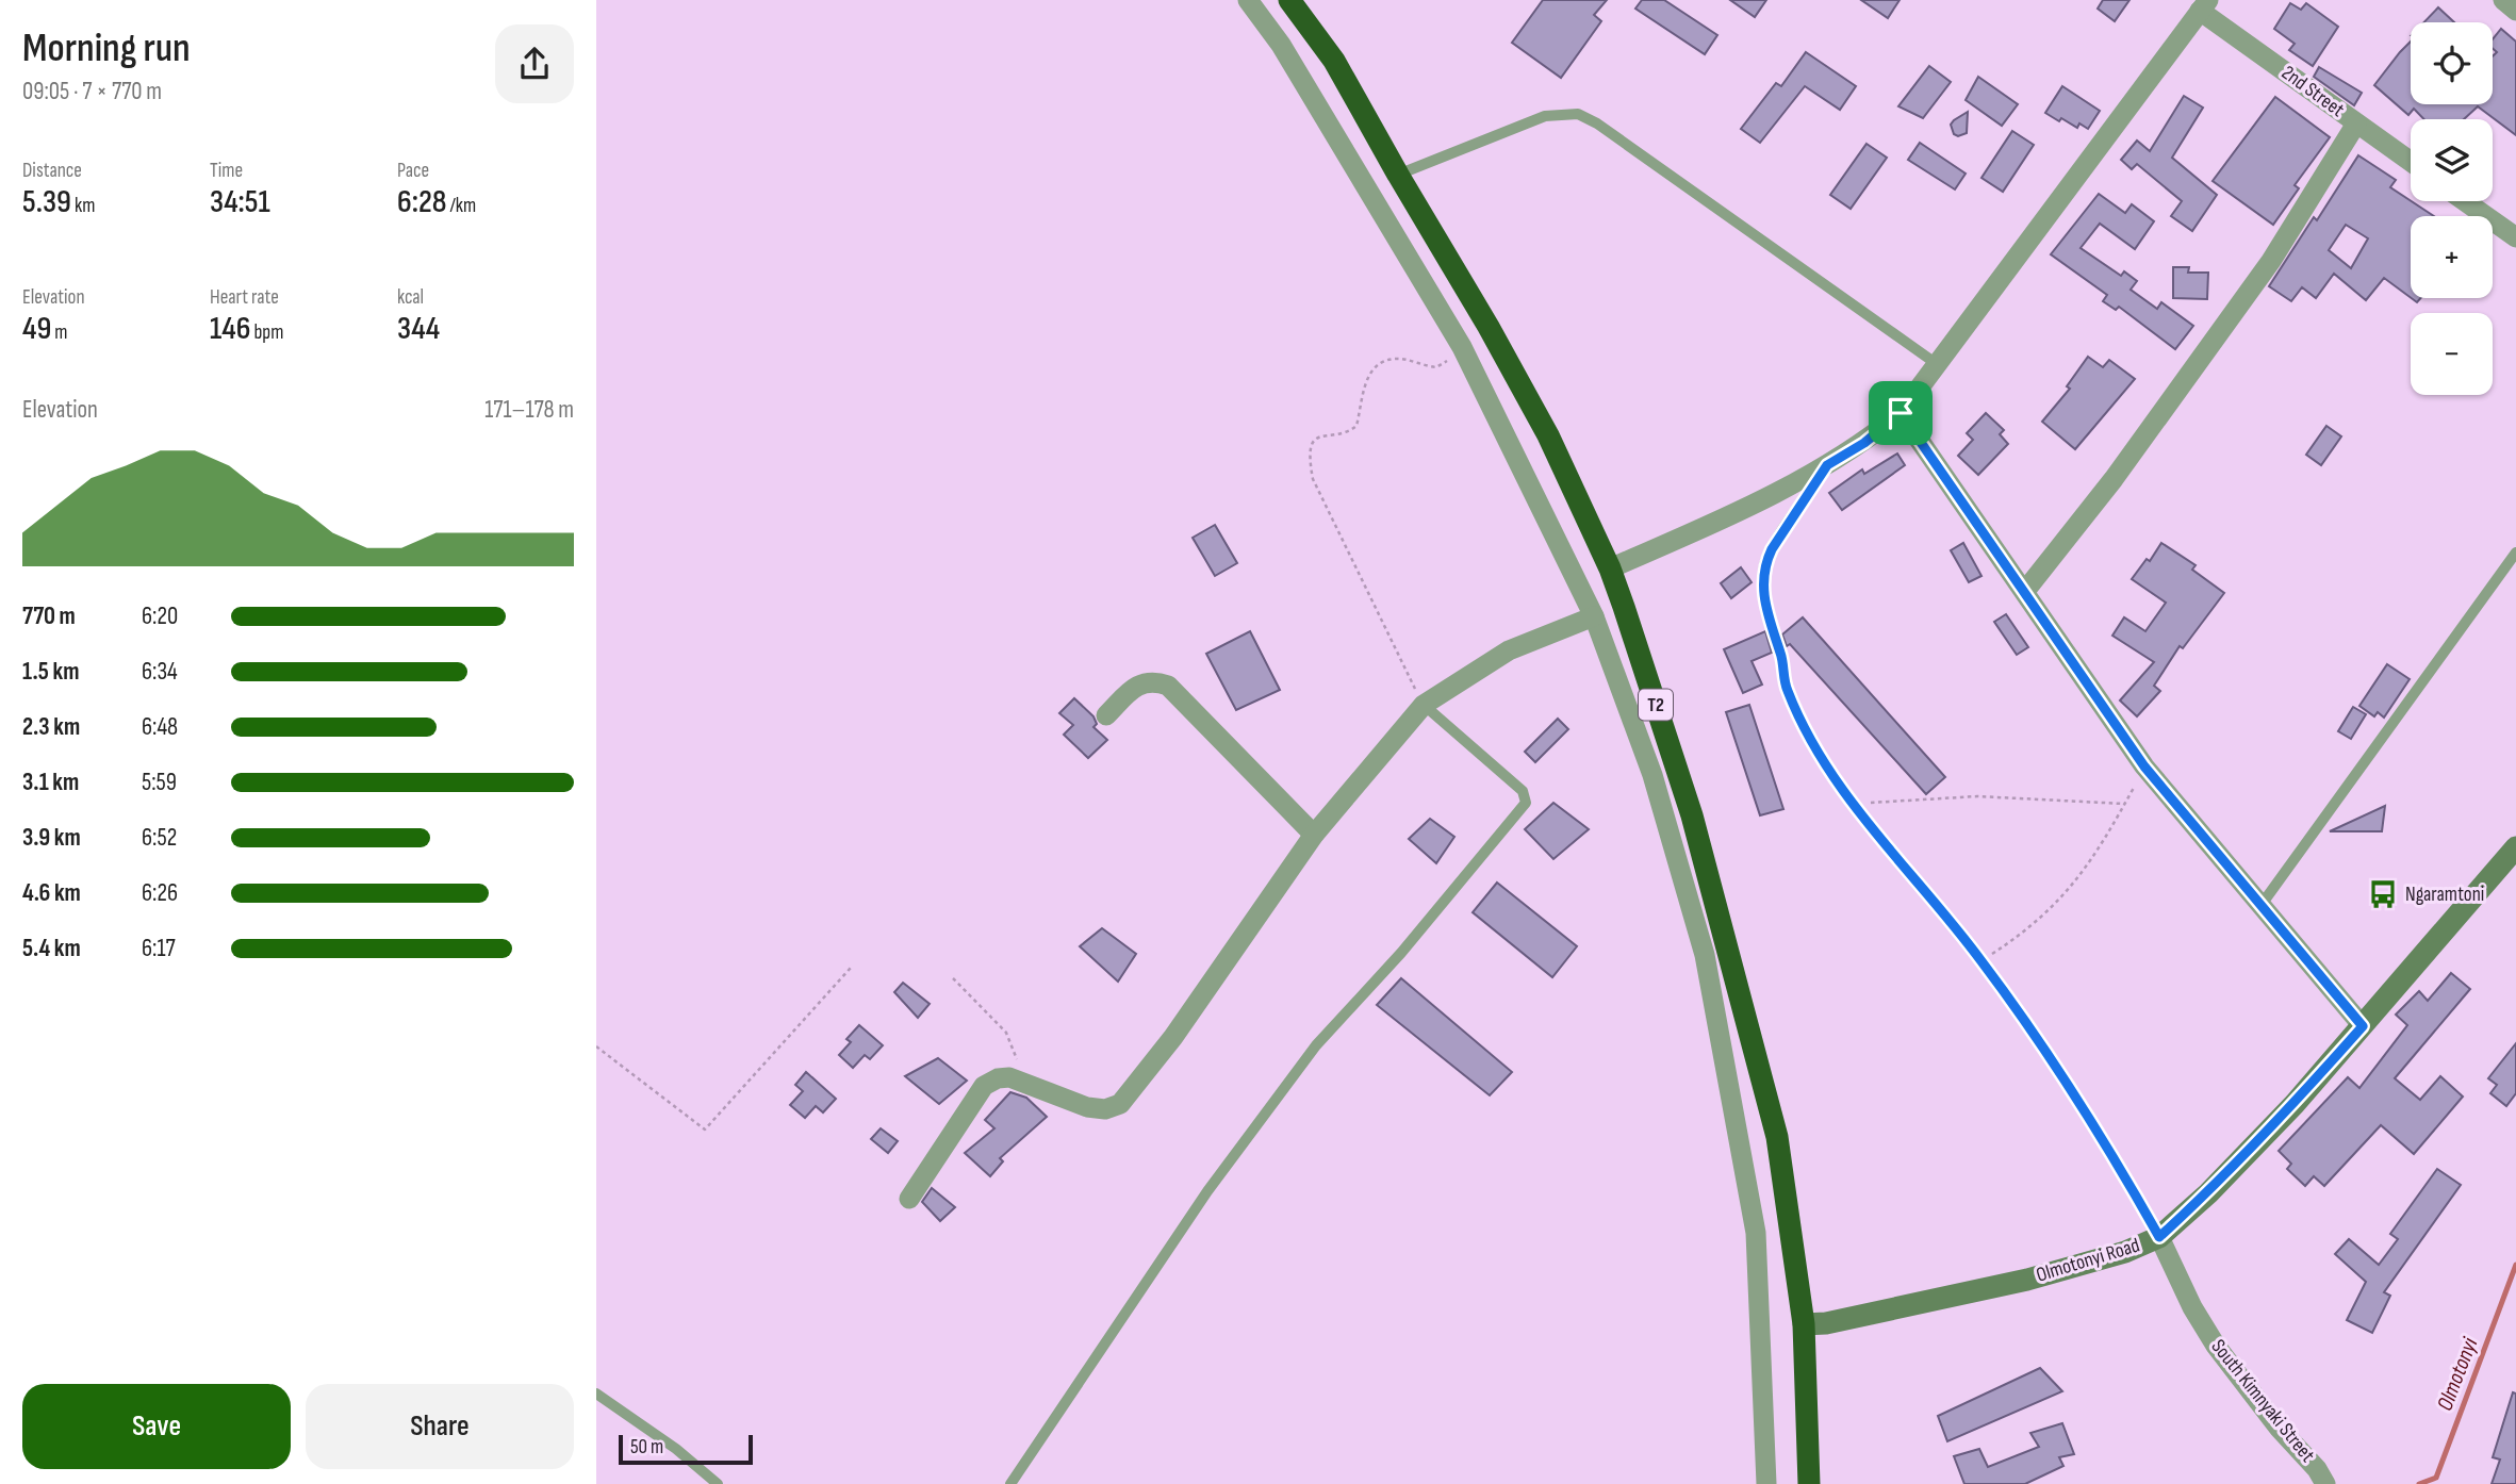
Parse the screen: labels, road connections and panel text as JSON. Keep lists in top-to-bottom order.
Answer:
{
  "streets": {
    "highway": ["T2"],
    "street": ["2nd Street", "Olmotonyi Road", "South Kimnyaki Street"]
  },
  "crossings": [
    ["T2", "Olmotonyi Road"],
    ["Olmotonyi Road", "South Kimnyaki Street"]
  ],
  "water": ["Olmotonyi"],
  "places": {
    "bus stop": ["Ngaramtoni"]
  },
  "scale_bar": "50 m",
  "page": {
    "heading": ["Morning run", "09:05 · 7 × 770 m"],
    "map_buttons": ["+", "−"],
    "stats": [
      ["Distance", "5.39 km"],
      ["Time", "34:51"],
      ["Pace", "6:28 /km"],
      ["Elevation", "49 m"],
      ["Heart rate", "146 bpm"],
      ["kcal", "344"]
    ],
    "chart": ["Elevation", "171–178 m"],
    "list": [
      {
        "name": "770 m",
        "note": "6:20"
      },
      {
        "name": "1.5 km",
        "note": "6:34"
      },
      {
        "name": "2.3 km",
        "note": "6:48"
      },
      {
        "name": "3.1 km",
        "note": "5:59"
      },
      {
        "name": "3.9 km",
        "note": "6:52"
      },
      {
        "name": "4.6 km",
        "note": "6:26"
      },
      {
        "name": "5.4 km",
        "note": "6:17"
      }
    ],
    "buttons": ["Save", "Share"],
    "scale": "50 m"
  }
}
